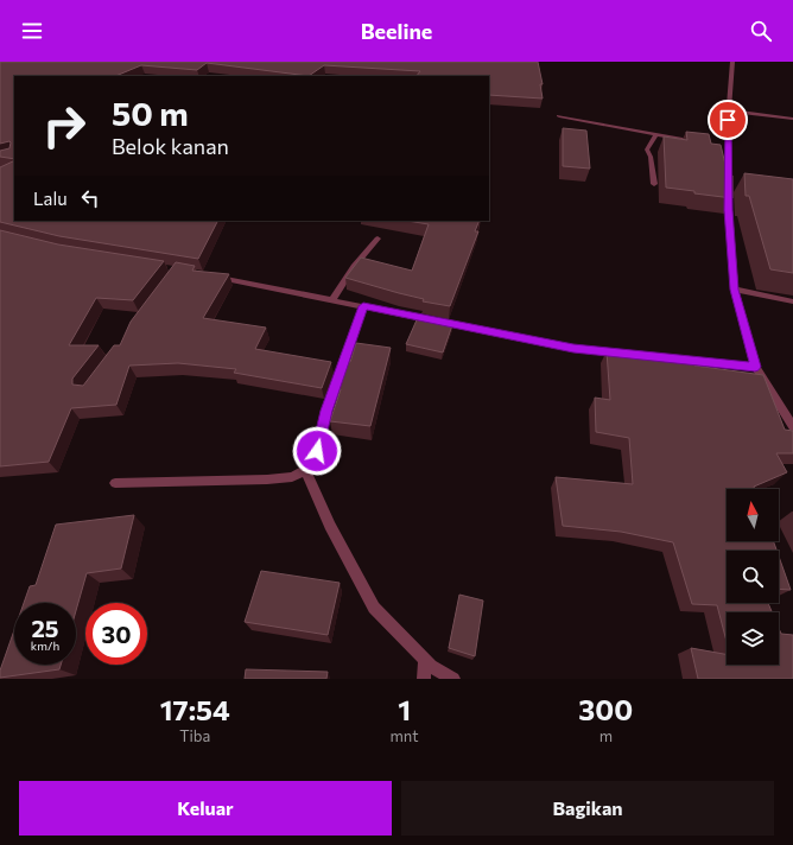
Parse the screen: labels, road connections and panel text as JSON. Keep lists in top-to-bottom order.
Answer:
{
  "north": "top",
  "page": {
    "header": "Beeline",
    "turn": ["50 m", "Belok kanan"],
    "then": "Lalu",
    "speed": "25 km/h",
    "limit": "30",
    "eta": [
      "17:54",
      "Tiba",
      "1",
      "mnt",
      "300",
      "m"
    ],
    "buttons": ["Keluar", "Bagikan"]
  }
}
